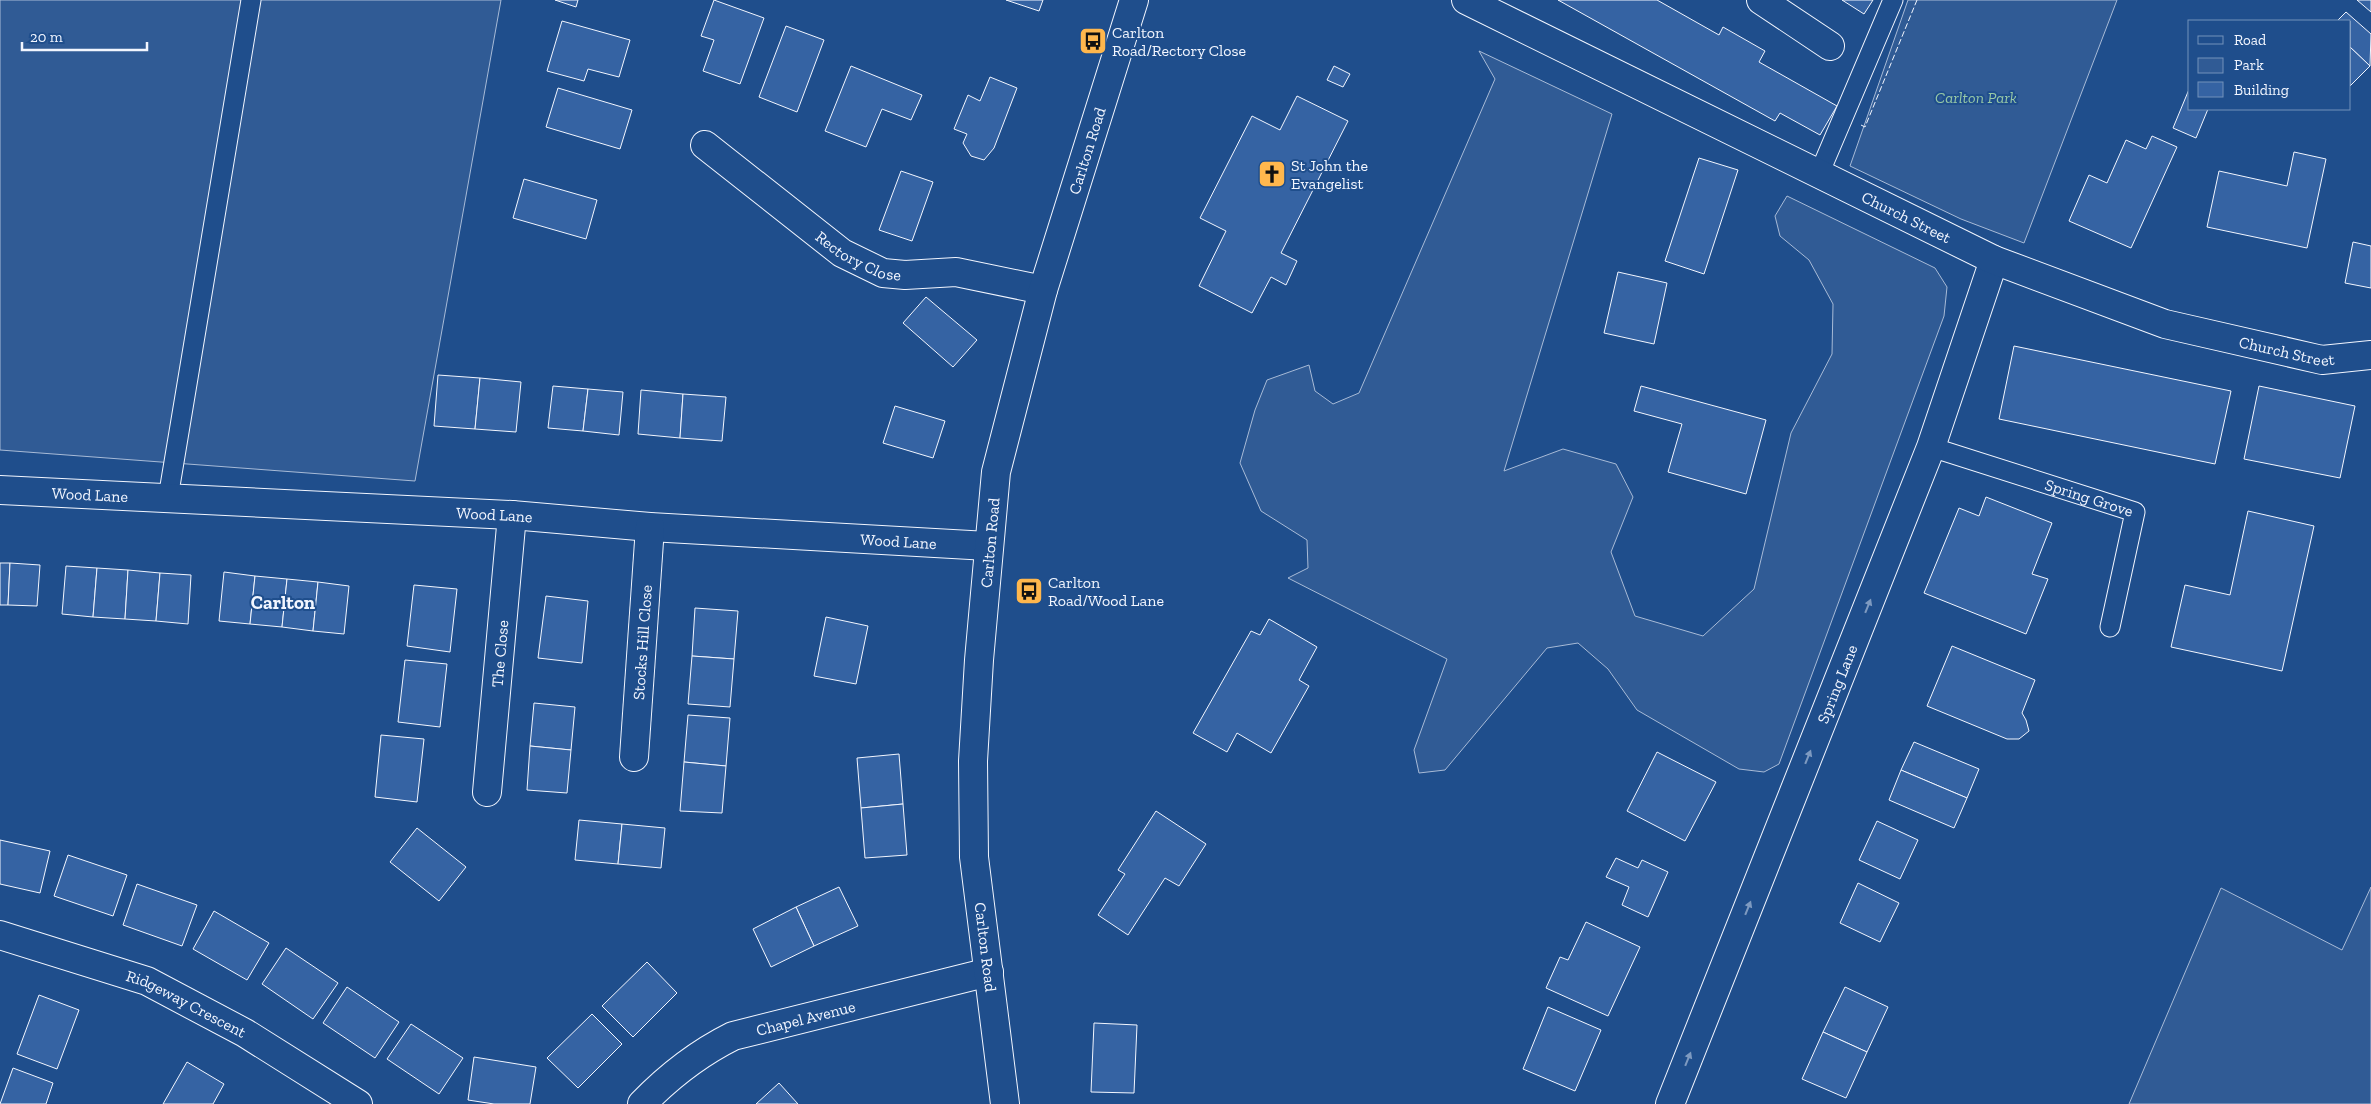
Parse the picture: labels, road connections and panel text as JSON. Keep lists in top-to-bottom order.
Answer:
{
  "streets": {
    "street": [
      "Carlton Road",
      "Church Street",
      "Rectory Close",
      "Wood Lane",
      "Stocks Hill Close",
      "The Close",
      "Spring Lane",
      "Ridgeway Crescent",
      "Chapel Avenue"
    ],
    "lane": ["Spring Grove"]
  },
  "crossings": [
    ["Carlton Road", "Rectory Close"],
    ["Carlton Road", "Wood Lane"],
    ["Carlton Road", "Chapel Avenue"],
    ["Church Street", "Spring Lane"],
    ["Wood Lane", "Stocks Hill Close"],
    ["Wood Lane", "The Close"],
    ["Spring Grove", "Spring Lane"]
  ],
  "one_way": ["Spring Lane"],
  "districts": ["Carlton"],
  "parks": ["Carlton Park"],
  "places": {
    "bus stop": ["Carlton Road/Rectory Close", "Carlton Road/Wood Lane"],
    "church": ["St John the Evangelist"]
  },
  "legend": ["Road", "Park", "Building"],
  "scale_bar": "20 m"
}
